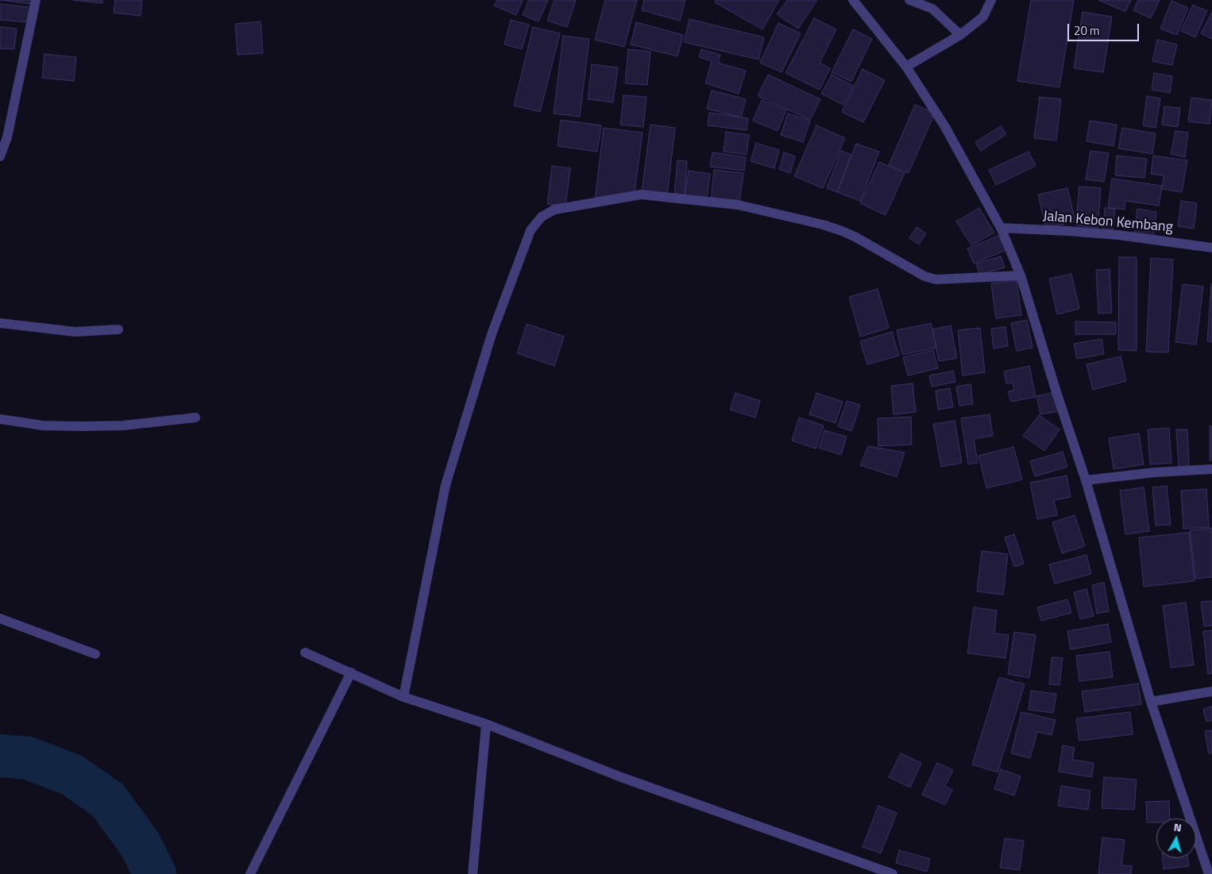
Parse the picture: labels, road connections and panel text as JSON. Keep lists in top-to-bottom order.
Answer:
{
  "streets": {
    "street": ["Jalan Kebon Kembang"]
  },
  "scale_bar": "20 m",
  "north": "top"
}
